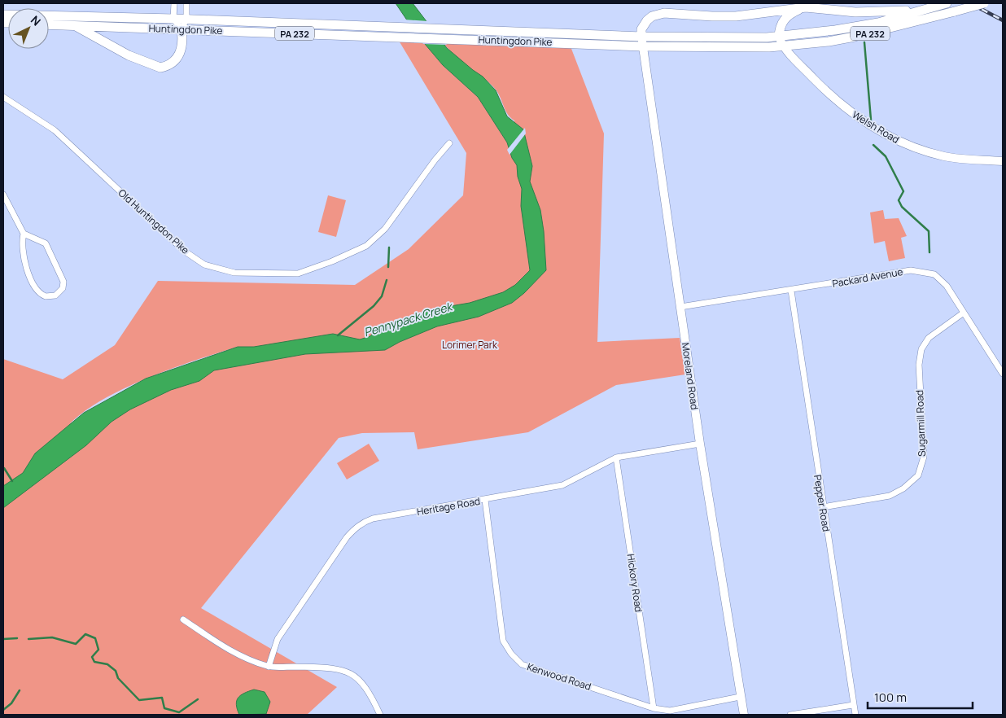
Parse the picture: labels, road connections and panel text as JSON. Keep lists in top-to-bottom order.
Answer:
{
  "streets": {
    "main road": ["Huntingdon Pike", "PA 232"],
    "street": [
      "Welsh Road",
      "Old Huntingdon Pike",
      "Packard Avenue",
      "Moreland Road",
      "Sugarmill Road",
      "Pepper Road",
      "Heritage Road",
      "Hickory Road",
      "Kenwood Road"
    ]
  },
  "crossings": [
    ["Huntingdon Pike", "Welsh Road"],
    ["Huntingdon Pike", "Moreland Road"],
    ["Packard Avenue", "Moreland Road"],
    ["Packard Avenue", "Sugarmill Road"],
    ["Packard Avenue", "Pepper Road"],
    ["Moreland Road", "Heritage Road"],
    ["Moreland Road", "Kenwood Road"],
    ["Sugarmill Road", "Pepper Road"],
    ["Heritage Road", "Hickory Road"],
    ["Heritage Road", "Kenwood Road"],
    ["Hickory Road", "Kenwood Road"]
  ],
  "water": ["Pennypack Creek"],
  "parks": ["Lorimer Park"],
  "scale_bar": "100 m",
  "north": "top right"
}
